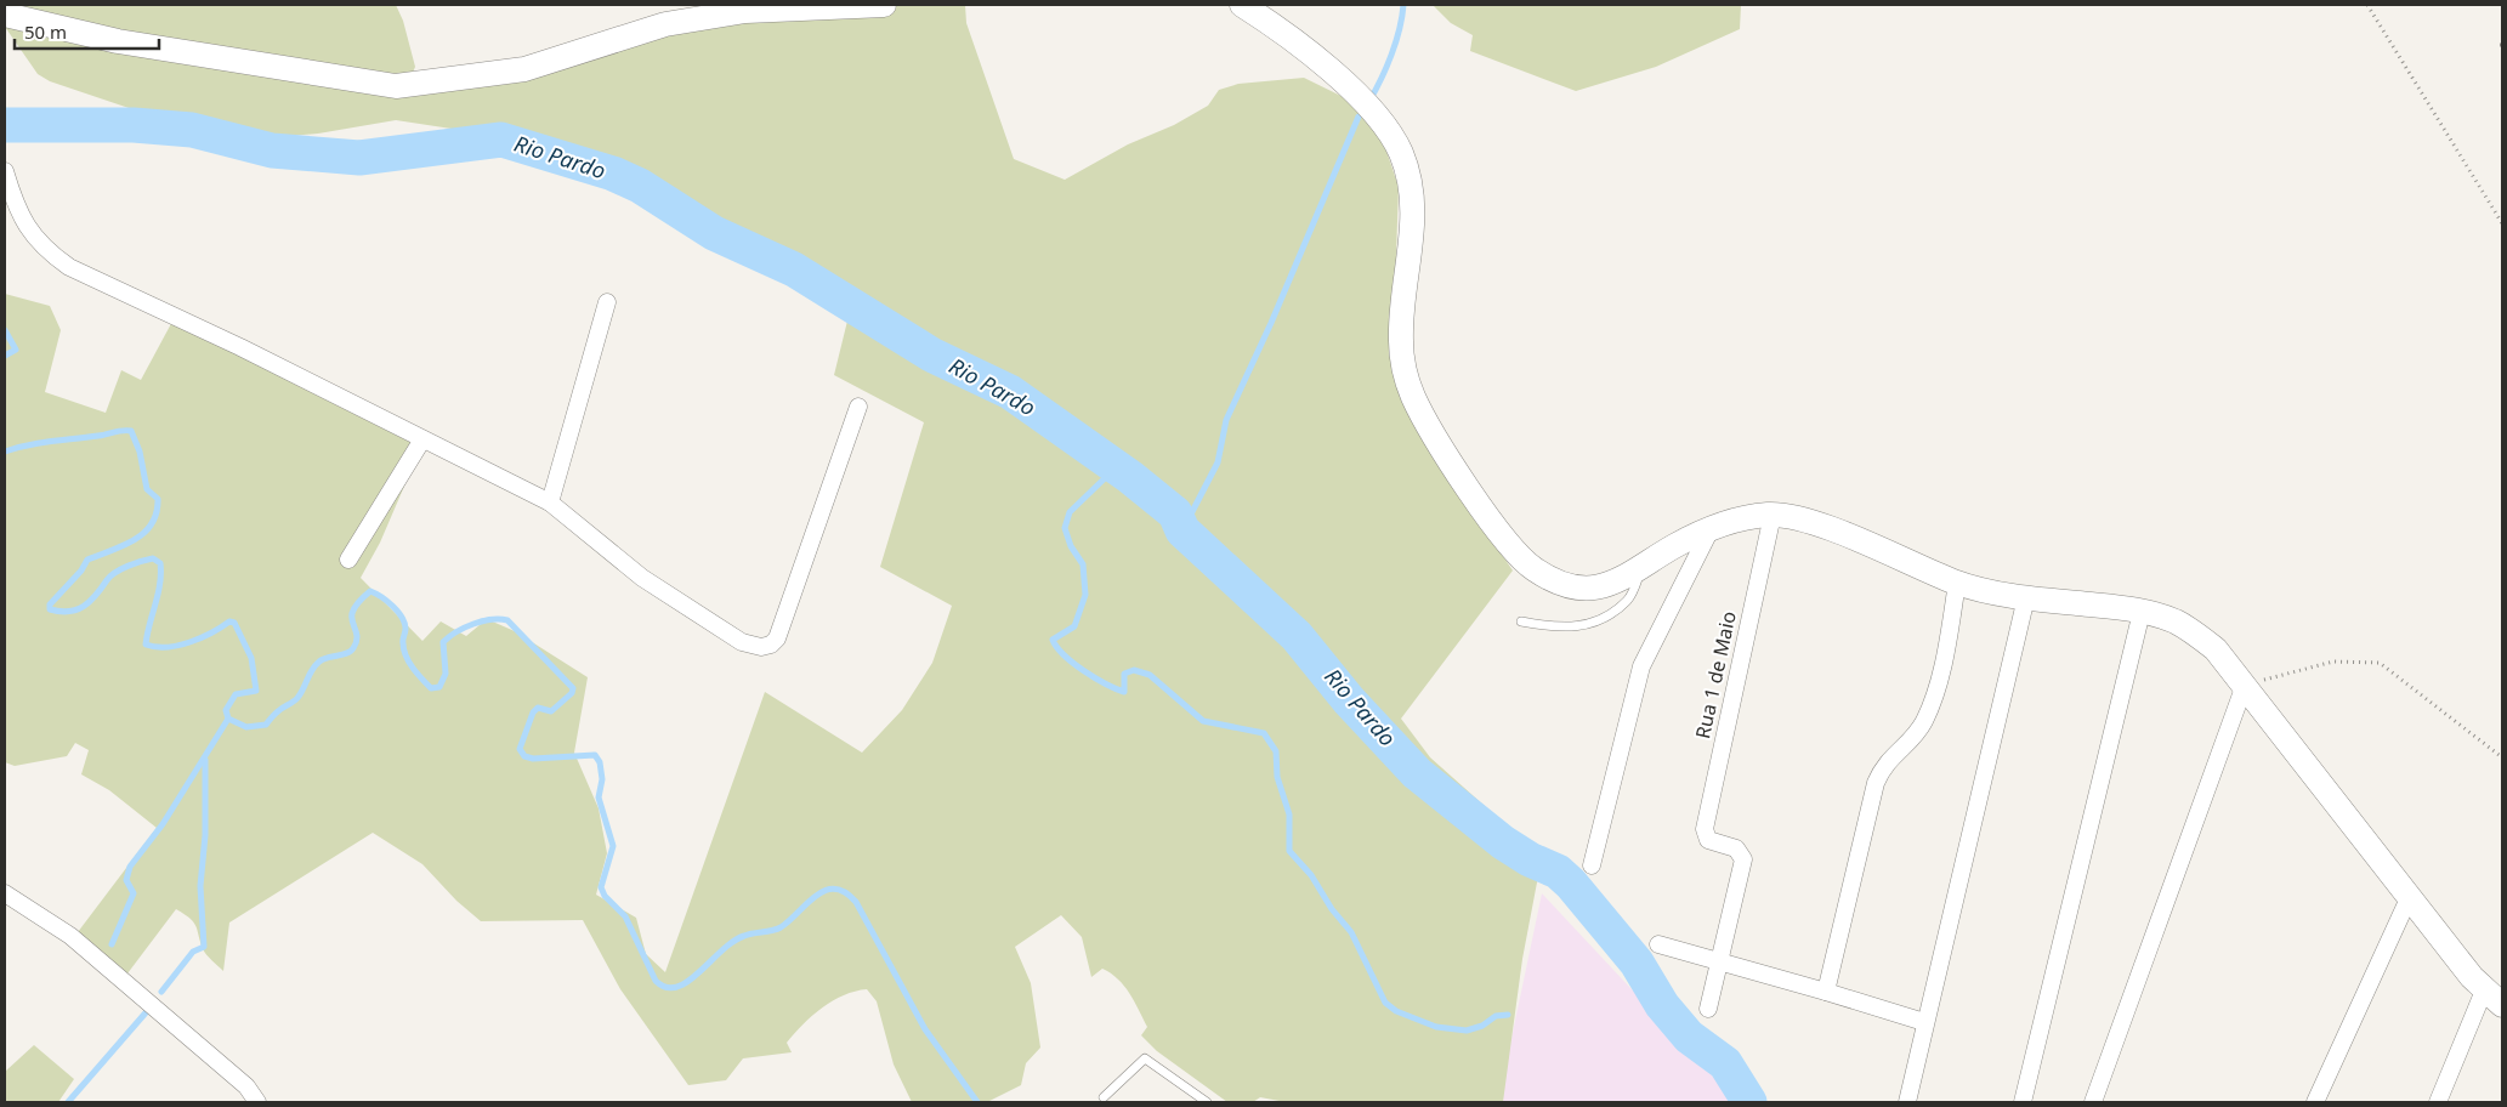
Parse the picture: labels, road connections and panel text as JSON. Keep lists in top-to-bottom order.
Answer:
{
  "streets": {
    "street": ["Rua 1 de Maio"]
  },
  "water": ["Rio Pardo"],
  "scale_bar": "50 m"
}
